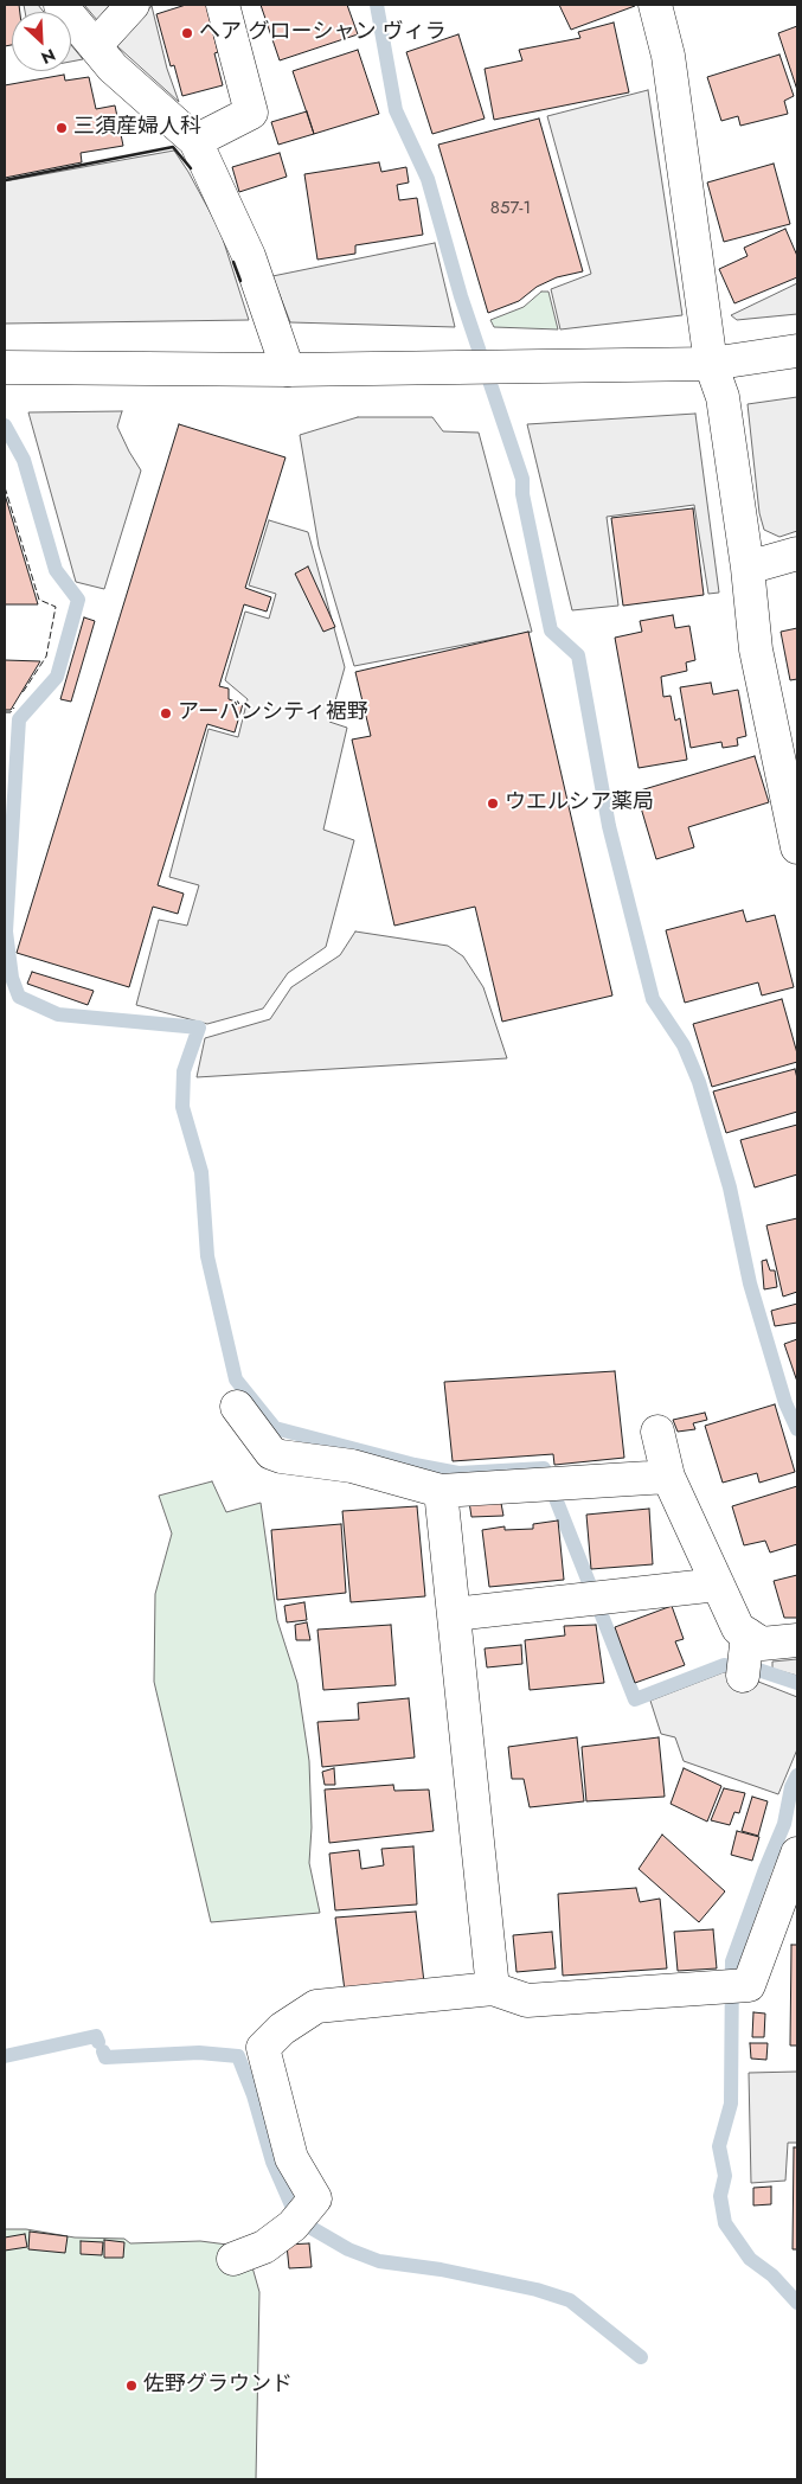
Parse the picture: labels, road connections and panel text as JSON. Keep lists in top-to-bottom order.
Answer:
{
  "places": [
    "ヘア グローシャン ヴィラ",
    "三須産婦人科",
    "アーバンシティ裾野",
    "ウエルシア薬局",
    "佐野グラウンド"
  ],
  "house_numbers": ["857-1"],
  "north": "bottom right"
}
